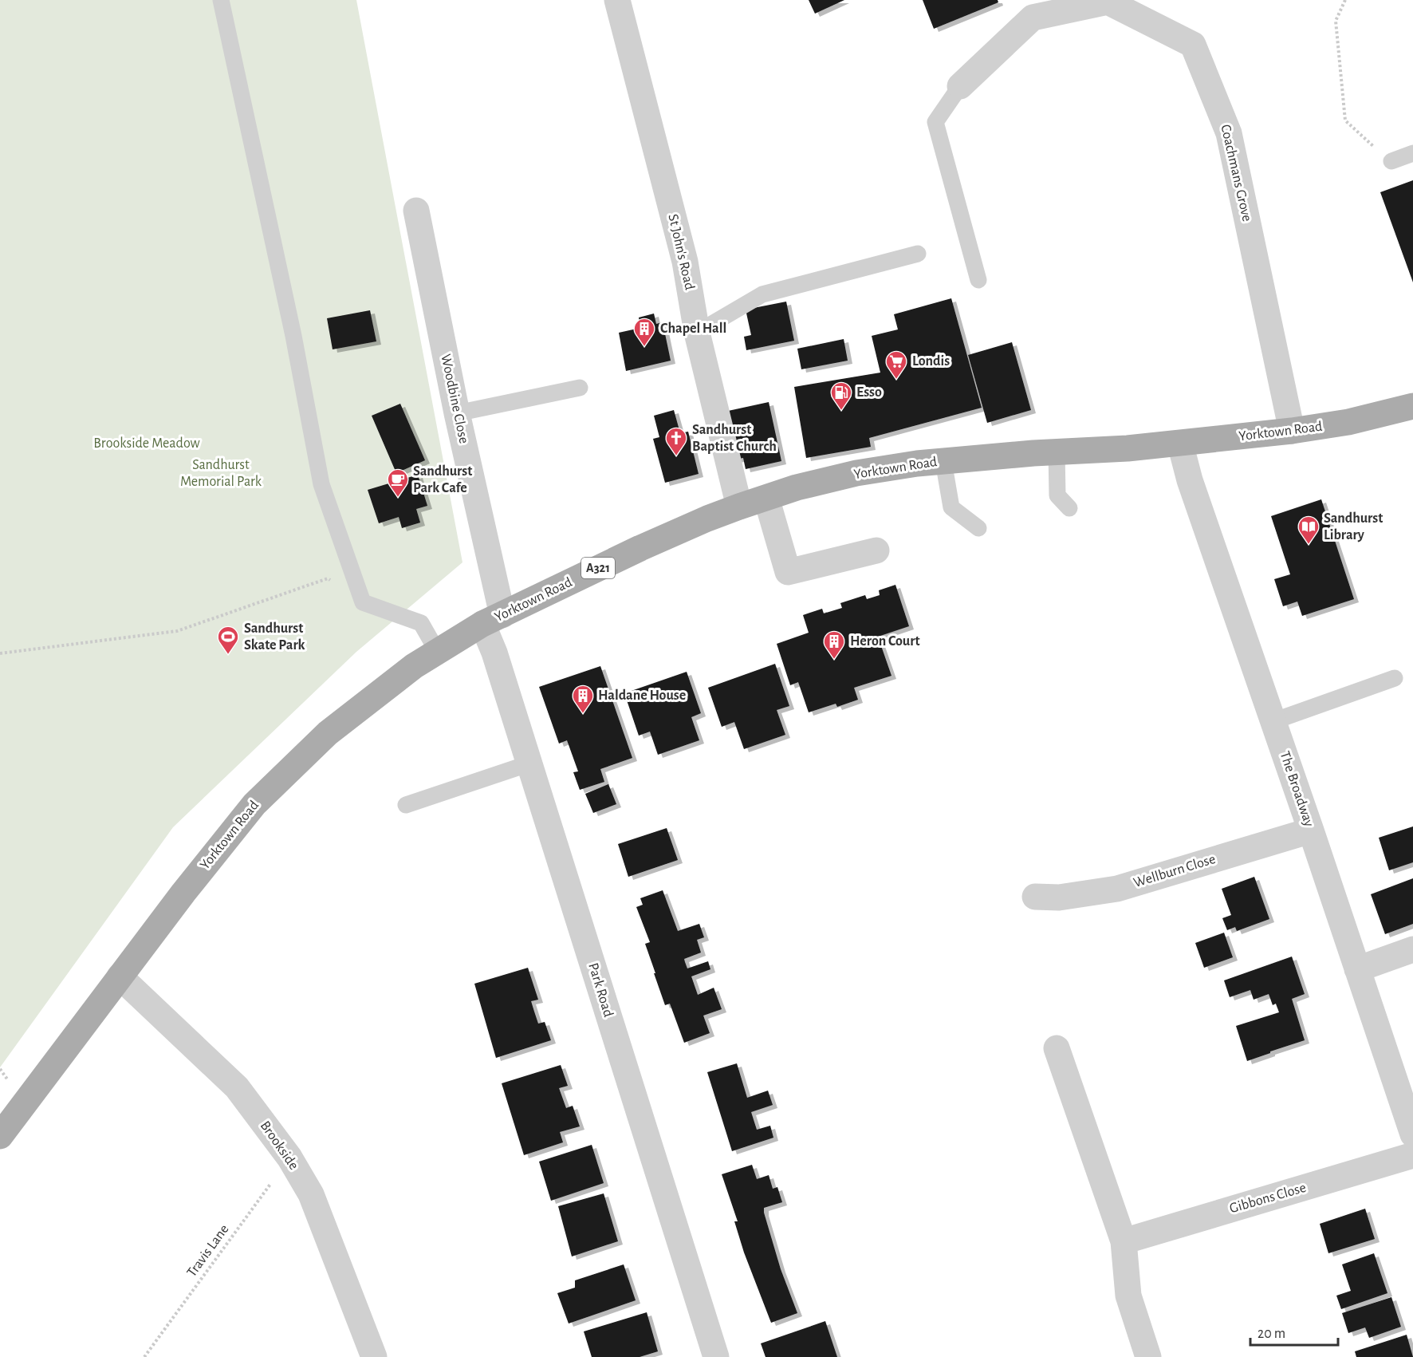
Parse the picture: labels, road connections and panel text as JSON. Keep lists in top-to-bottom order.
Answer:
{
  "streets": {
    "main road": ["Yorktown Road", "A321"],
    "street": [
      "Coachmans Grove",
      "St John's Road",
      "Woodbine Close",
      "The Broadway",
      "Wellburn Close",
      "Park Road",
      "Brookside",
      "Gibbons Close"
    ],
    "path": ["Travis Lane"]
  },
  "crossings": [
    ["Coachmans Grove", "Yorktown Road"],
    ["St John's Road", "Yorktown Road"],
    ["Woodbine Close", "Yorktown Road"],
    ["Woodbine Close", "Park Road"],
    ["Yorktown Road", "The Broadway"],
    ["Yorktown Road", "Park Road"],
    ["Yorktown Road", "Brookside"],
    ["The Broadway", "Wellburn Close"],
    ["Brookside", "Travis Lane"]
  ],
  "parks": ["Brookside Meadow", "Sandhurst Memorial Park"],
  "places": {
    "building": ["Chapel Hall", "Heron Court", "Haldane House"],
    "supermarket": ["Londis"],
    "fuel station": ["Esso"],
    "church": ["Sandhurst Baptist Church"],
    "cafe": ["Sandhurst Park Cafe"],
    "library": ["Sandhurst Library"],
    "sports": ["Sandhurst Skate Park"]
  },
  "scale_bar": "20 m"
}
